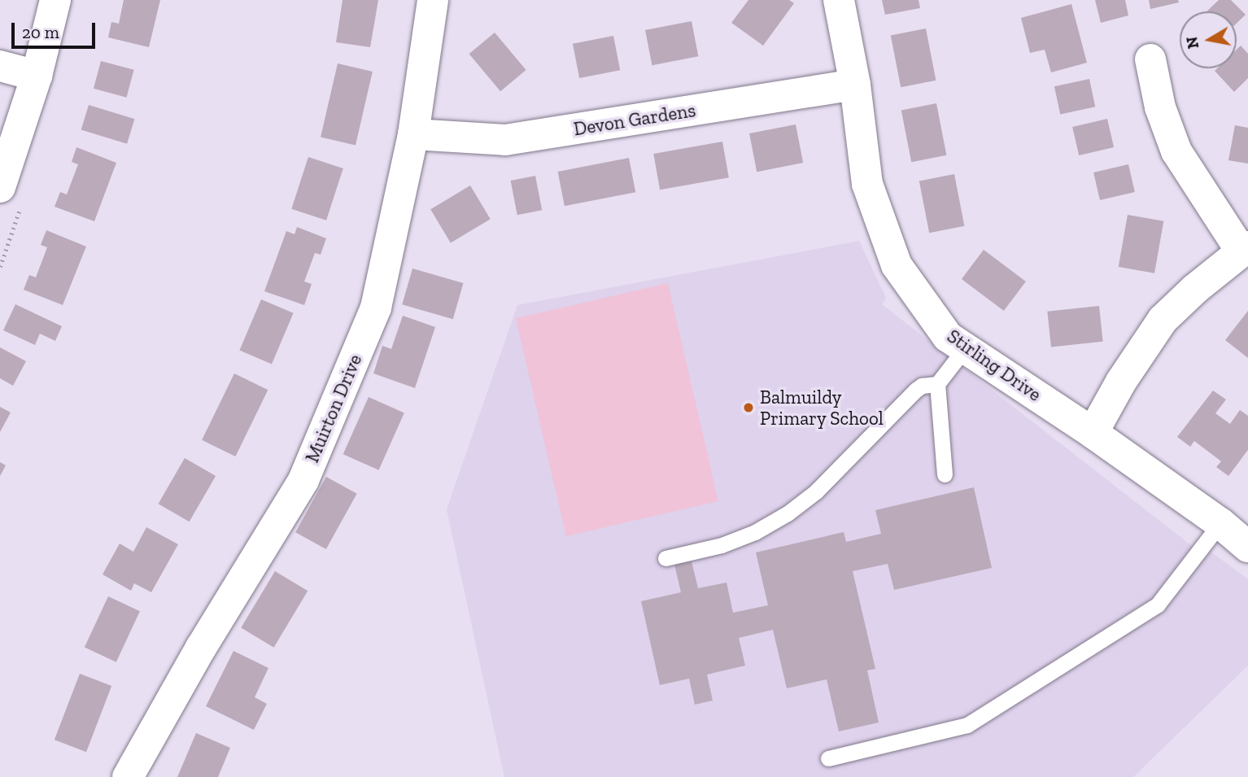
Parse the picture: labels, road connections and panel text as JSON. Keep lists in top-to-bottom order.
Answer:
{
  "streets": {
    "street": ["Devon Gardens", "Stirling Drive", "Muirton Drive"]
  },
  "crossings": [
    ["Devon Gardens", "Stirling Drive"],
    ["Devon Gardens", "Muirton Drive"]
  ],
  "places": ["Balmuildy Primary School"],
  "scale_bar": "20 m",
  "north": "left"
}
